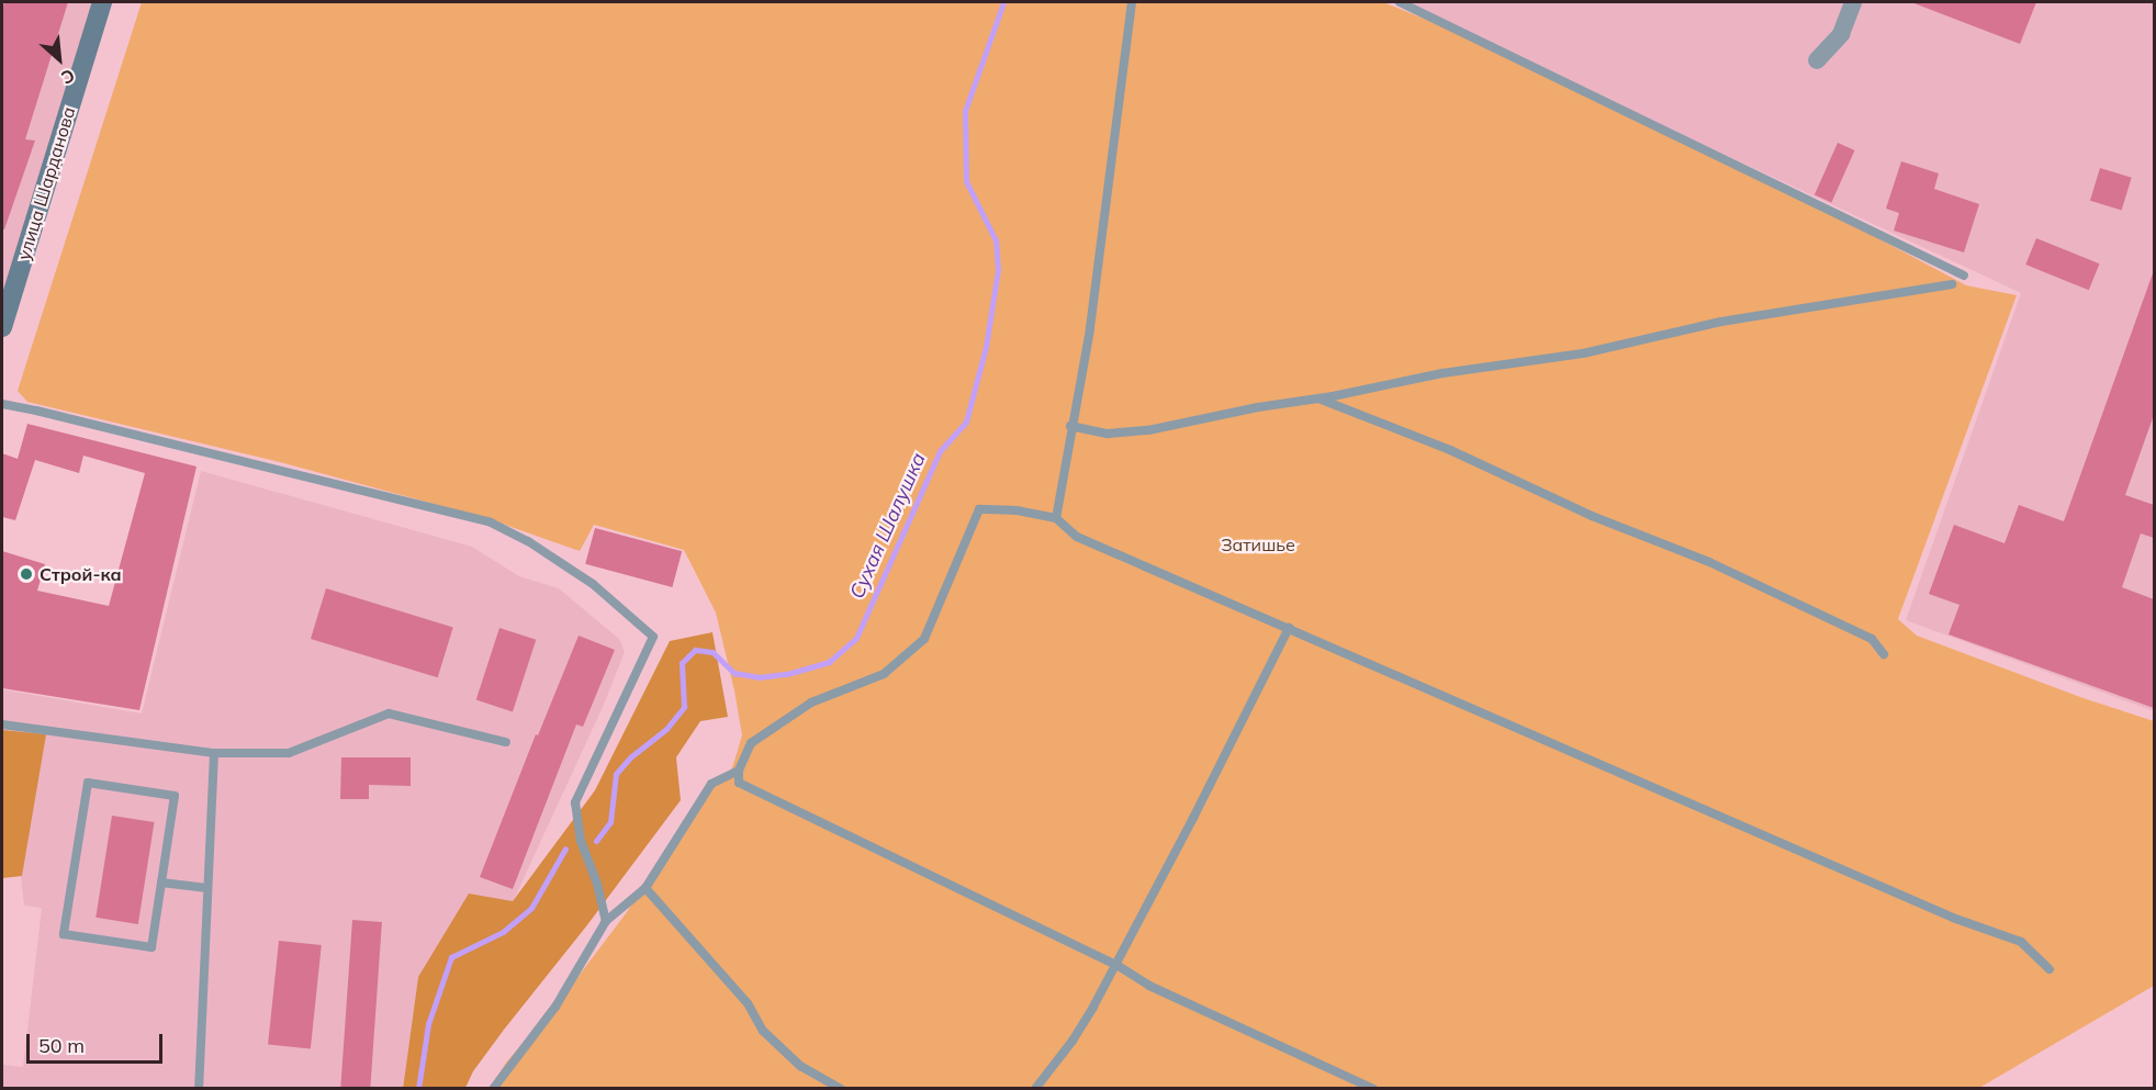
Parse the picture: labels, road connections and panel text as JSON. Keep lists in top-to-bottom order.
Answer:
{
  "streets": {
    "main road": ["улица Шарданова"]
  },
  "water": ["Сухая Шалушка"],
  "parks": ["Затишье"],
  "places": ["Строй-ка"],
  "scale_bar": "50 m",
  "north": "bottom right"
}
